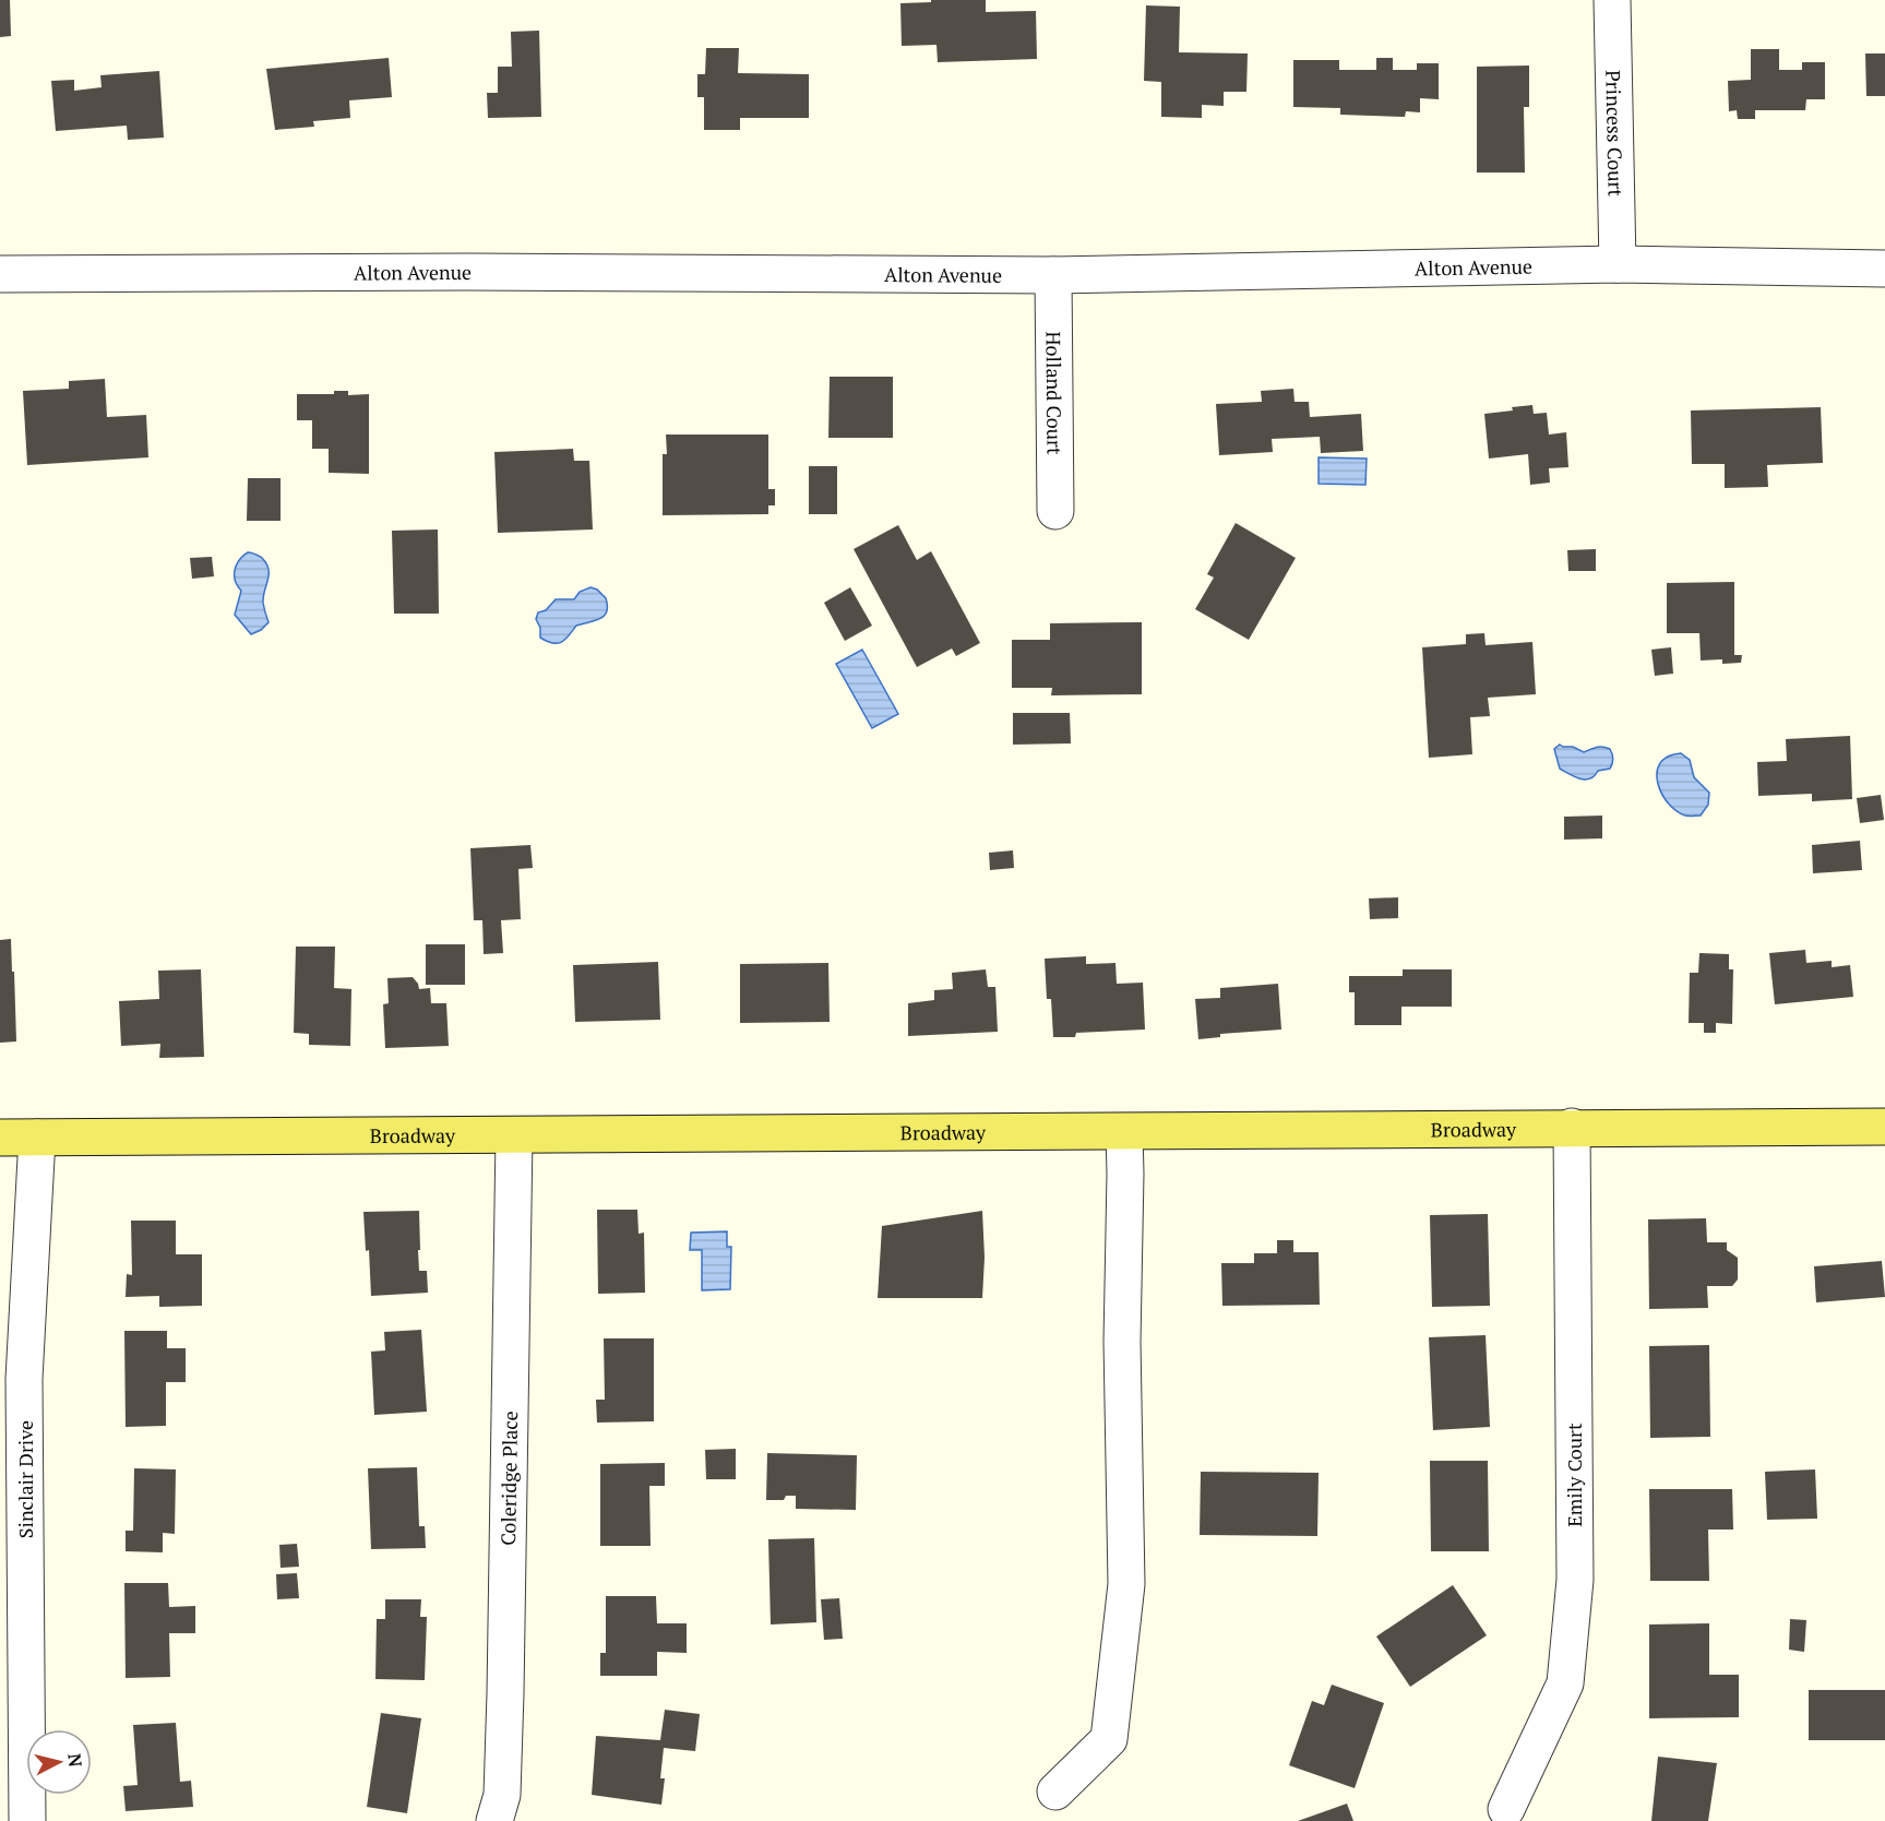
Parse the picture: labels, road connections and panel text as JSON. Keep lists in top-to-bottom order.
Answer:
{
  "streets": {
    "main road": ["Broadway"],
    "street": [
      "Princess Court",
      "Alton Avenue",
      "Holland Court",
      "Emily Court",
      "Sinclair Drive",
      "Coleridge Place"
    ]
  },
  "crossings": [
    ["Princess Court", "Alton Avenue"],
    ["Alton Avenue", "Holland Court"],
    ["Broadway", "Emily Court"],
    ["Broadway", "Sinclair Drive"],
    ["Broadway", "Coleridge Place"]
  ],
  "north": "right"
}
